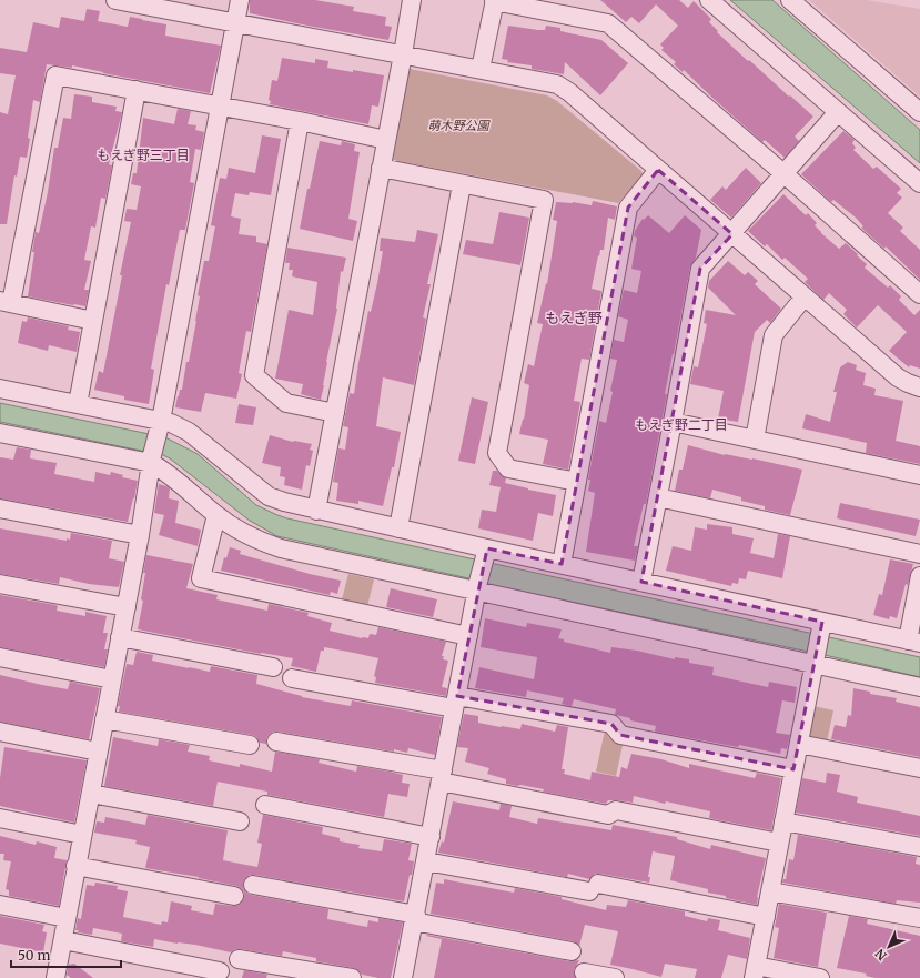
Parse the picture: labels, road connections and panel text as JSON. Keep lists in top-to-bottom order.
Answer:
{
  "districts": ["もえぎ野三丁目", "もえぎ野", "もえぎ野二丁目"],
  "parks": ["萌木野公園"],
  "scale_bar": "50 m",
  "north": "bottom left"
}
